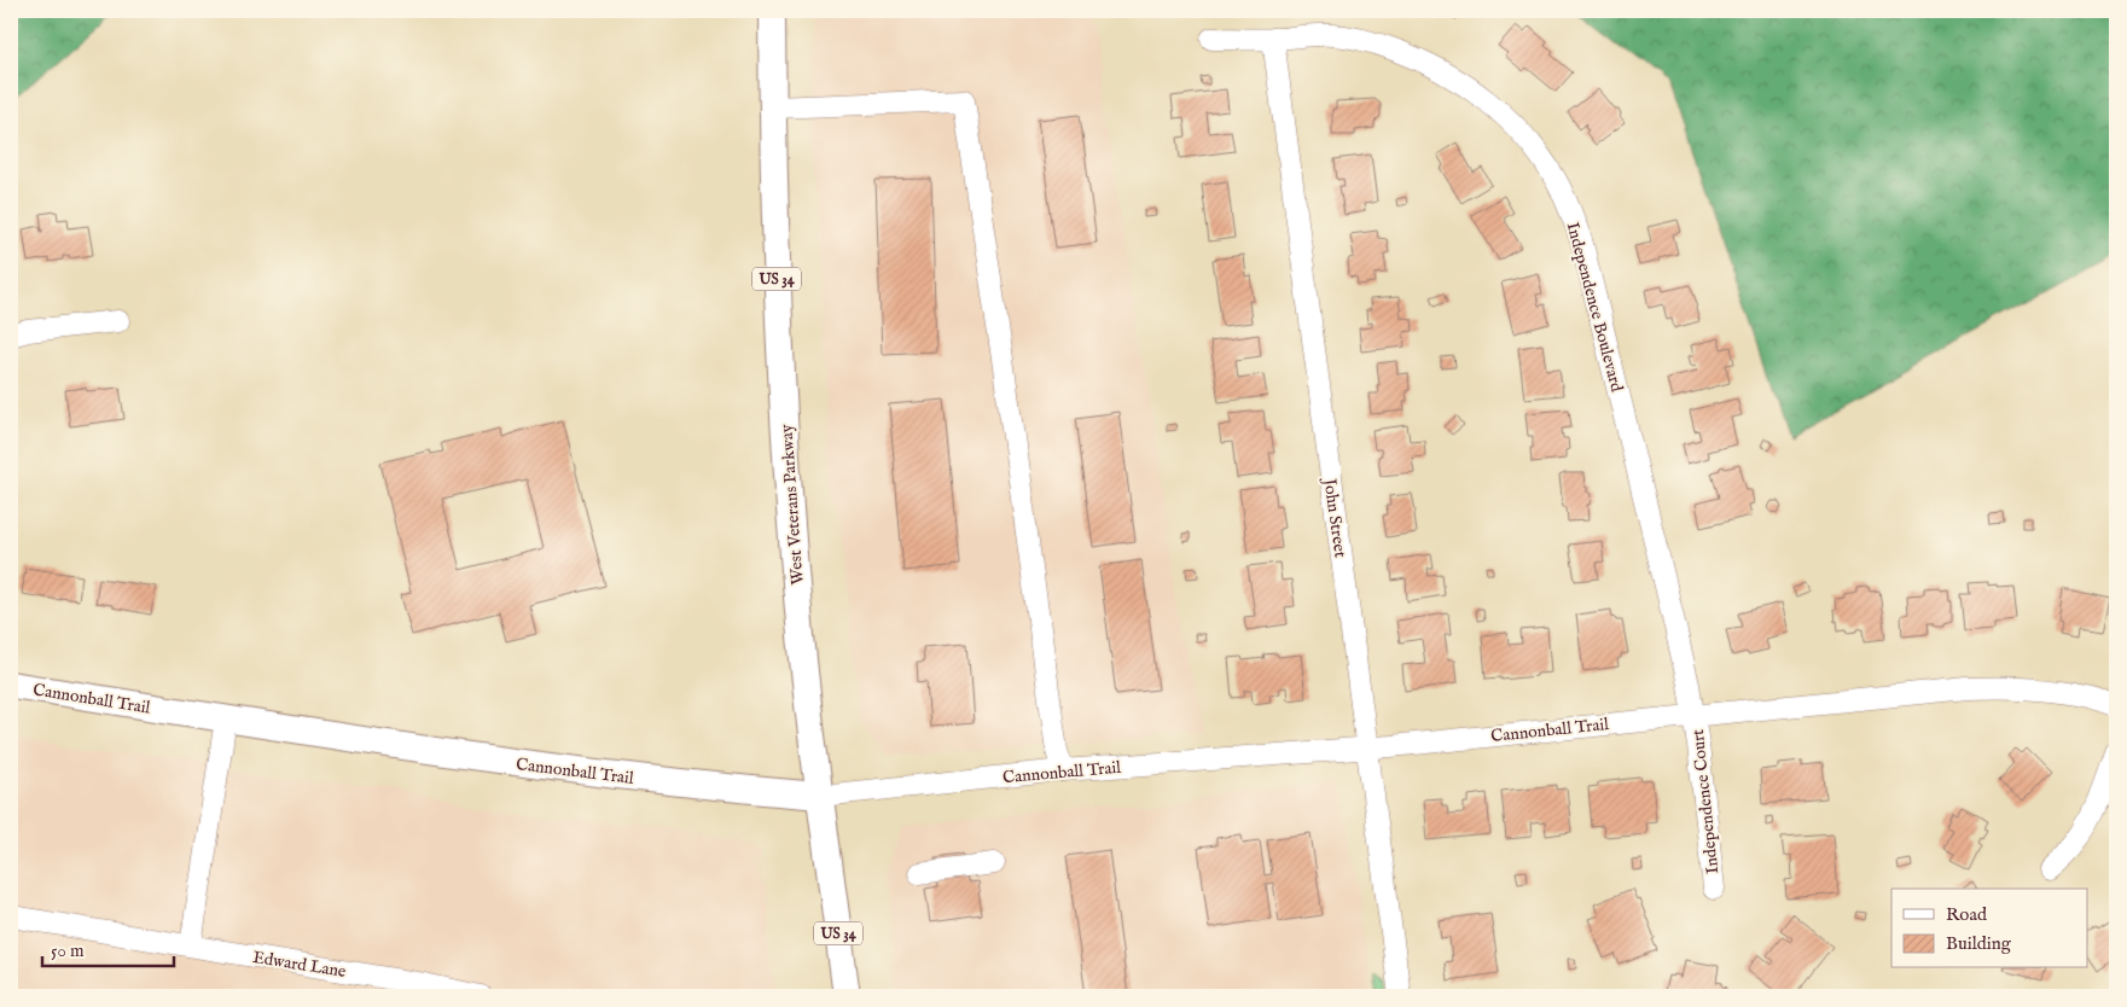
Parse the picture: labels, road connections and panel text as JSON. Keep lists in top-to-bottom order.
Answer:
{
  "streets": {
    "main road": ["US 34", "West Veterans Parkway", "Cannonball Trail"],
    "street": [
      "Independence Boulevard",
      "John Street",
      "Independence Court",
      "Edward Lane"
    ]
  },
  "crossings": [
    ["Independence Boulevard", "John Street"],
    ["Independence Boulevard", "Cannonball Trail"],
    ["Independence Boulevard", "Independence Court"],
    ["West Veterans Parkway", "Cannonball Trail"],
    ["John Street", "Cannonball Trail"],
    ["Cannonball Trail", "Independence Court"]
  ],
  "legend": ["Road", "Building"],
  "scale_bar": "50 m"
}
